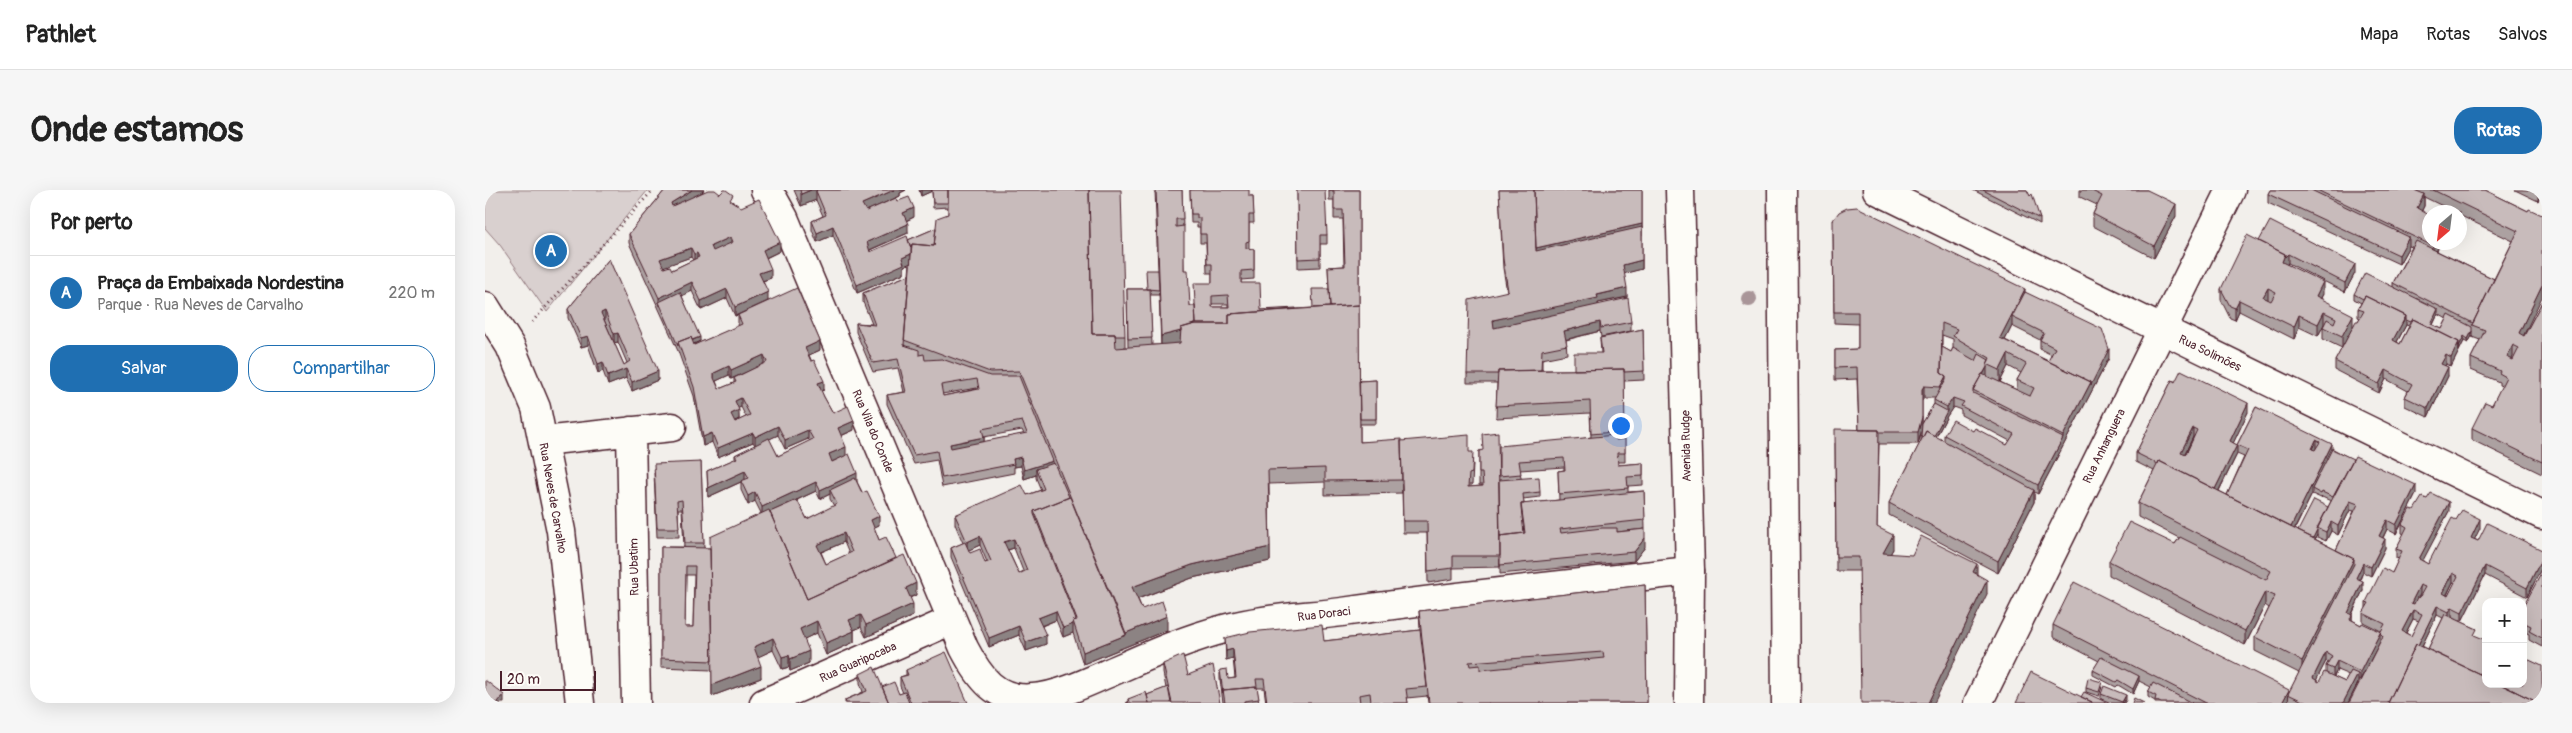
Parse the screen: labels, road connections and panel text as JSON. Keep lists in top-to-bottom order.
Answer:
{
  "streets": {
    "street": [
      "Rua Solimões",
      "Rua Vila do Conde",
      "Avenida Rudge",
      "Rua Anhanguera",
      "Rua Neves de Carvalho",
      "Rua Ubatim",
      "Rua Doraci",
      "Rua Guaripocaba"
    ]
  },
  "crossings": [
    ["Rua Solimões", "Rua Anhanguera"],
    ["Rua Vila do Conde", "Rua Doraci"],
    ["Rua Vila do Conde", "Rua Guaripocaba"],
    ["Avenida Rudge", "Rua Doraci"]
  ],
  "scale_bar": "20 m",
  "north": "bottom left",
  "page": {
    "header": "Pathlet",
    "nav": ["Mapa", "Rotas", "Salvos"],
    "buttons": [
      "Rotas",
      ["Salvar", "Compartilhar"]
    ],
    "title": "Onde estamos",
    "heading": "Por perto",
    "pins": "A",
    "list": [
      {
        "mark": "A",
        "name": "Praça da Embaixada Nordestina",
        "note": "Parque · Rua Neves de Carvalho",
        "value": "220 m"
      }
    ],
    "map_buttons": ["+", "−"],
    "scale": "20 m"
  }
}
